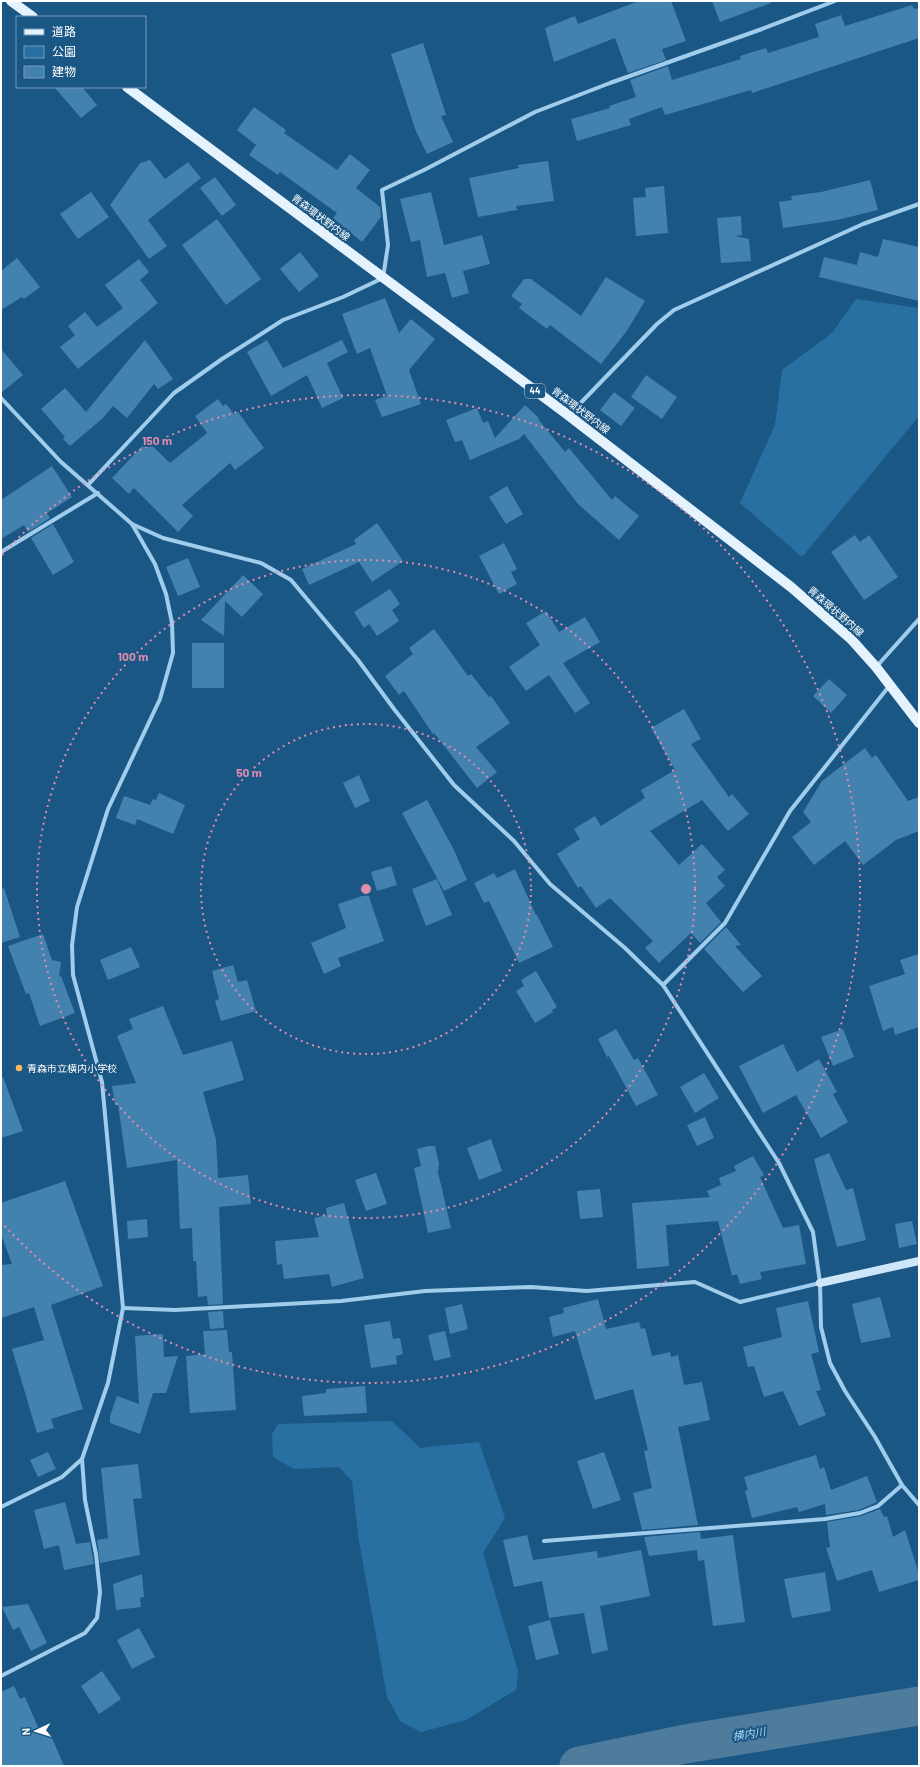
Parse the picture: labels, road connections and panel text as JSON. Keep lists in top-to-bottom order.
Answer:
{
  "streets": {
    "main road": ["青森環状野内線", "44"]
  },
  "water": ["横内川"],
  "places": ["青森市立横内小学校"],
  "legend": ["道路", "公園", "建物"],
  "north": "left",
  "rings": ["150 m", "100 m", "50 m"]
}
